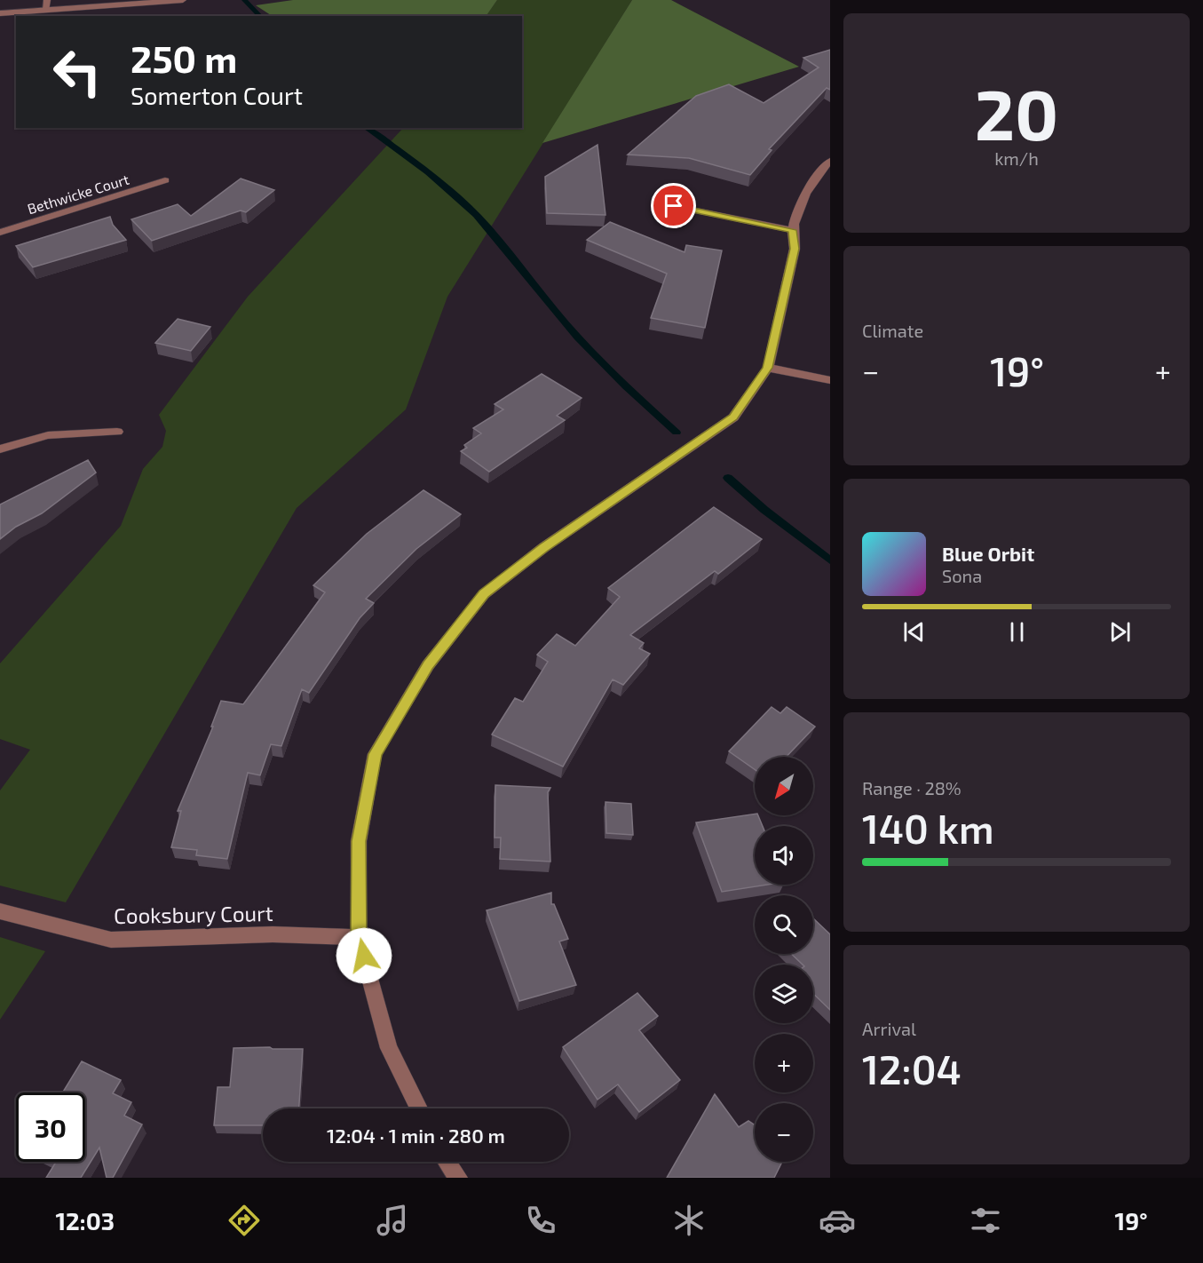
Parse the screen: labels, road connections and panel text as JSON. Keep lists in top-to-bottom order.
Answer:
{
  "streets": {
    "street": ["Bethwicke Court", "Cooksbury Court"]
  },
  "north": "bottom left",
  "page": {
    "tile": [
      ["20", "km/h"],
      "Climate",
      ["Range · 28%", "140 km"],
      ["Arrival", "12:04"]
    ],
    "turn": ["250 m", "Somerton Court"],
    "heat": ["−", "19°", "+"],
    "song": ["Blue Orbit", "Sona"],
    "map_buttons": ["+", "−"],
    "limit": "30",
    "trip": "12:04 · 1 min · 280 m",
    "tabs": ["12:03", "19°"]
  }
}
